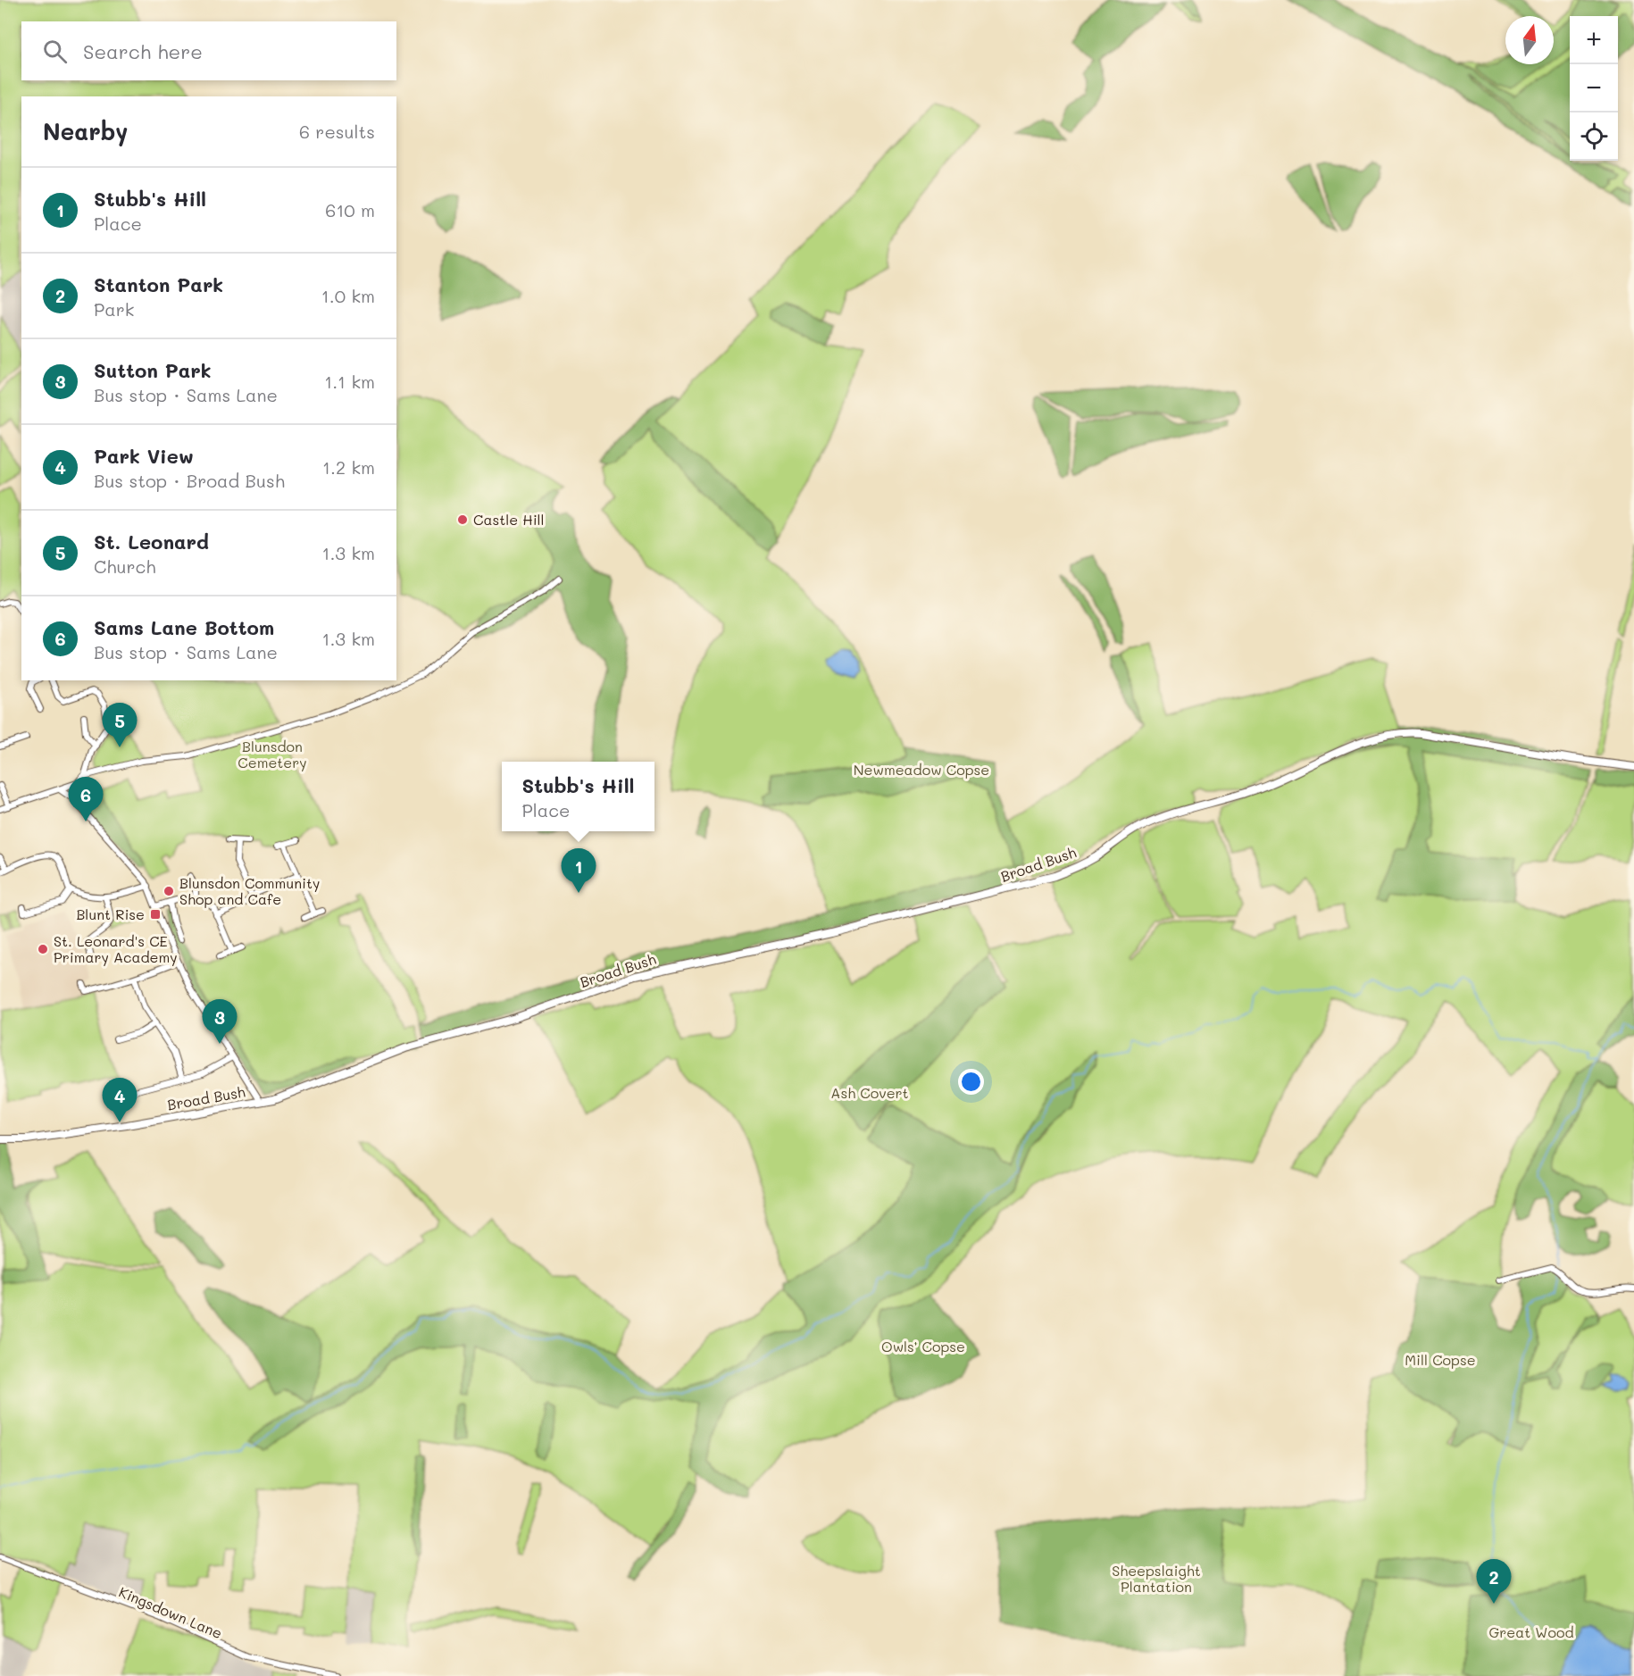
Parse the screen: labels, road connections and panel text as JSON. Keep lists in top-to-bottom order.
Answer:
{
  "streets": {
    "main road": ["Broad Bush"],
    "street": ["Kingsdown Lane"]
  },
  "parks": [
    "Blunsdon Cemetery",
    "Newmeadow Copse",
    "Ash Covert",
    "Owls' Copse",
    "Mill Copse",
    "Sheepslaight Plantation",
    "Great Wood"
  ],
  "places": {
    "other": ["Castle Hill", "Blunsdon Community Shop and Cafe", "St. Leonard's CE Primary Academy"],
    "transit": ["Blunt Rise"]
  },
  "north": "top",
  "page": {
    "map_buttons": ["+", "−"],
    "search": "Search here",
    "heading": ["Nearby", "6 results"],
    "list": [
      {
        "mark": "1",
        "name": "Stubb's Hill",
        "note": "Place",
        "value": "610 m"
      },
      {
        "mark": "2",
        "name": "Stanton Park",
        "note": "Park",
        "value": "1.0 km"
      },
      {
        "mark": "3",
        "name": "Sutton Park",
        "note": "Bus stop · Sams Lane",
        "value": "1.1 km"
      },
      {
        "mark": "4",
        "name": "Park View",
        "note": "Bus stop · Broad Bush",
        "value": "1.2 km"
      },
      {
        "mark": "5",
        "name": "St. Leonard",
        "note": "Church",
        "value": "1.3 km"
      },
      {
        "mark": "6",
        "name": "Sams Lane Bottom",
        "note": "Bus stop · Sams Lane",
        "value": "1.3 km"
      }
    ],
    "pins": [
      "5",
      "6",
      "1",
      "3",
      "4",
      "2"
    ],
    "popup": ["Stubb's Hill", "Place"]
  }
}
